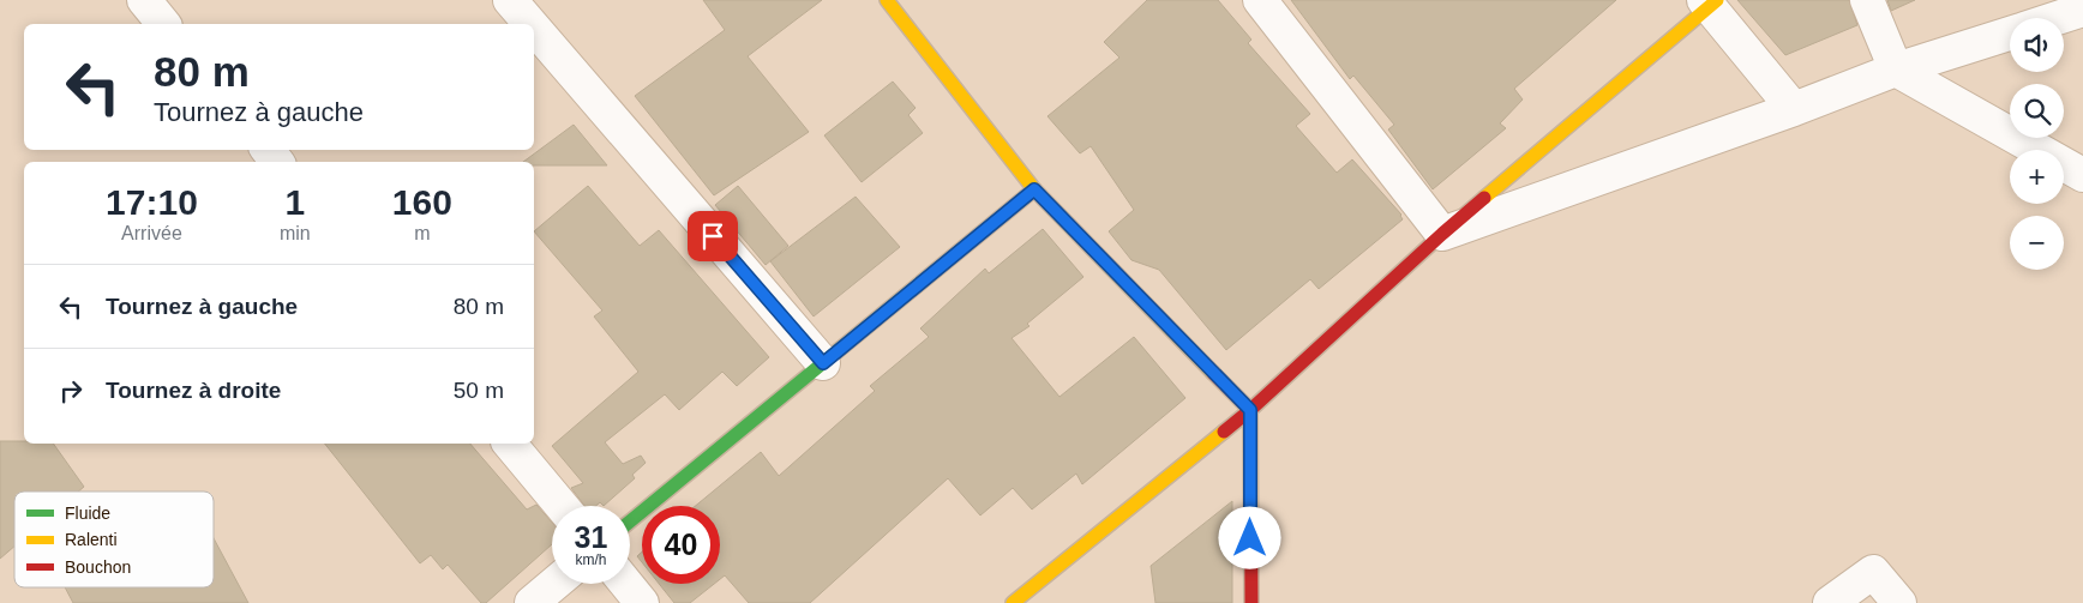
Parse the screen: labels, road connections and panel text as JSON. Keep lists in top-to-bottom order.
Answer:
{
  "legend": ["Fluide", "Ralenti", "Bouchon"],
  "page": {
    "map_buttons": ["+", "−"],
    "turn": ["80 m", "Tournez à gauche"],
    "eta": [
      "17:10",
      "Arrivée",
      "1",
      "min",
      "160",
      "m"
    ],
    "list": [
      {
        "name": "Tournez à gauche",
        "value": "80 m"
      },
      {
        "name": "Tournez à droite",
        "value": "50 m"
      }
    ],
    "speed": "31 km/h",
    "limit": "40"
  }
}
